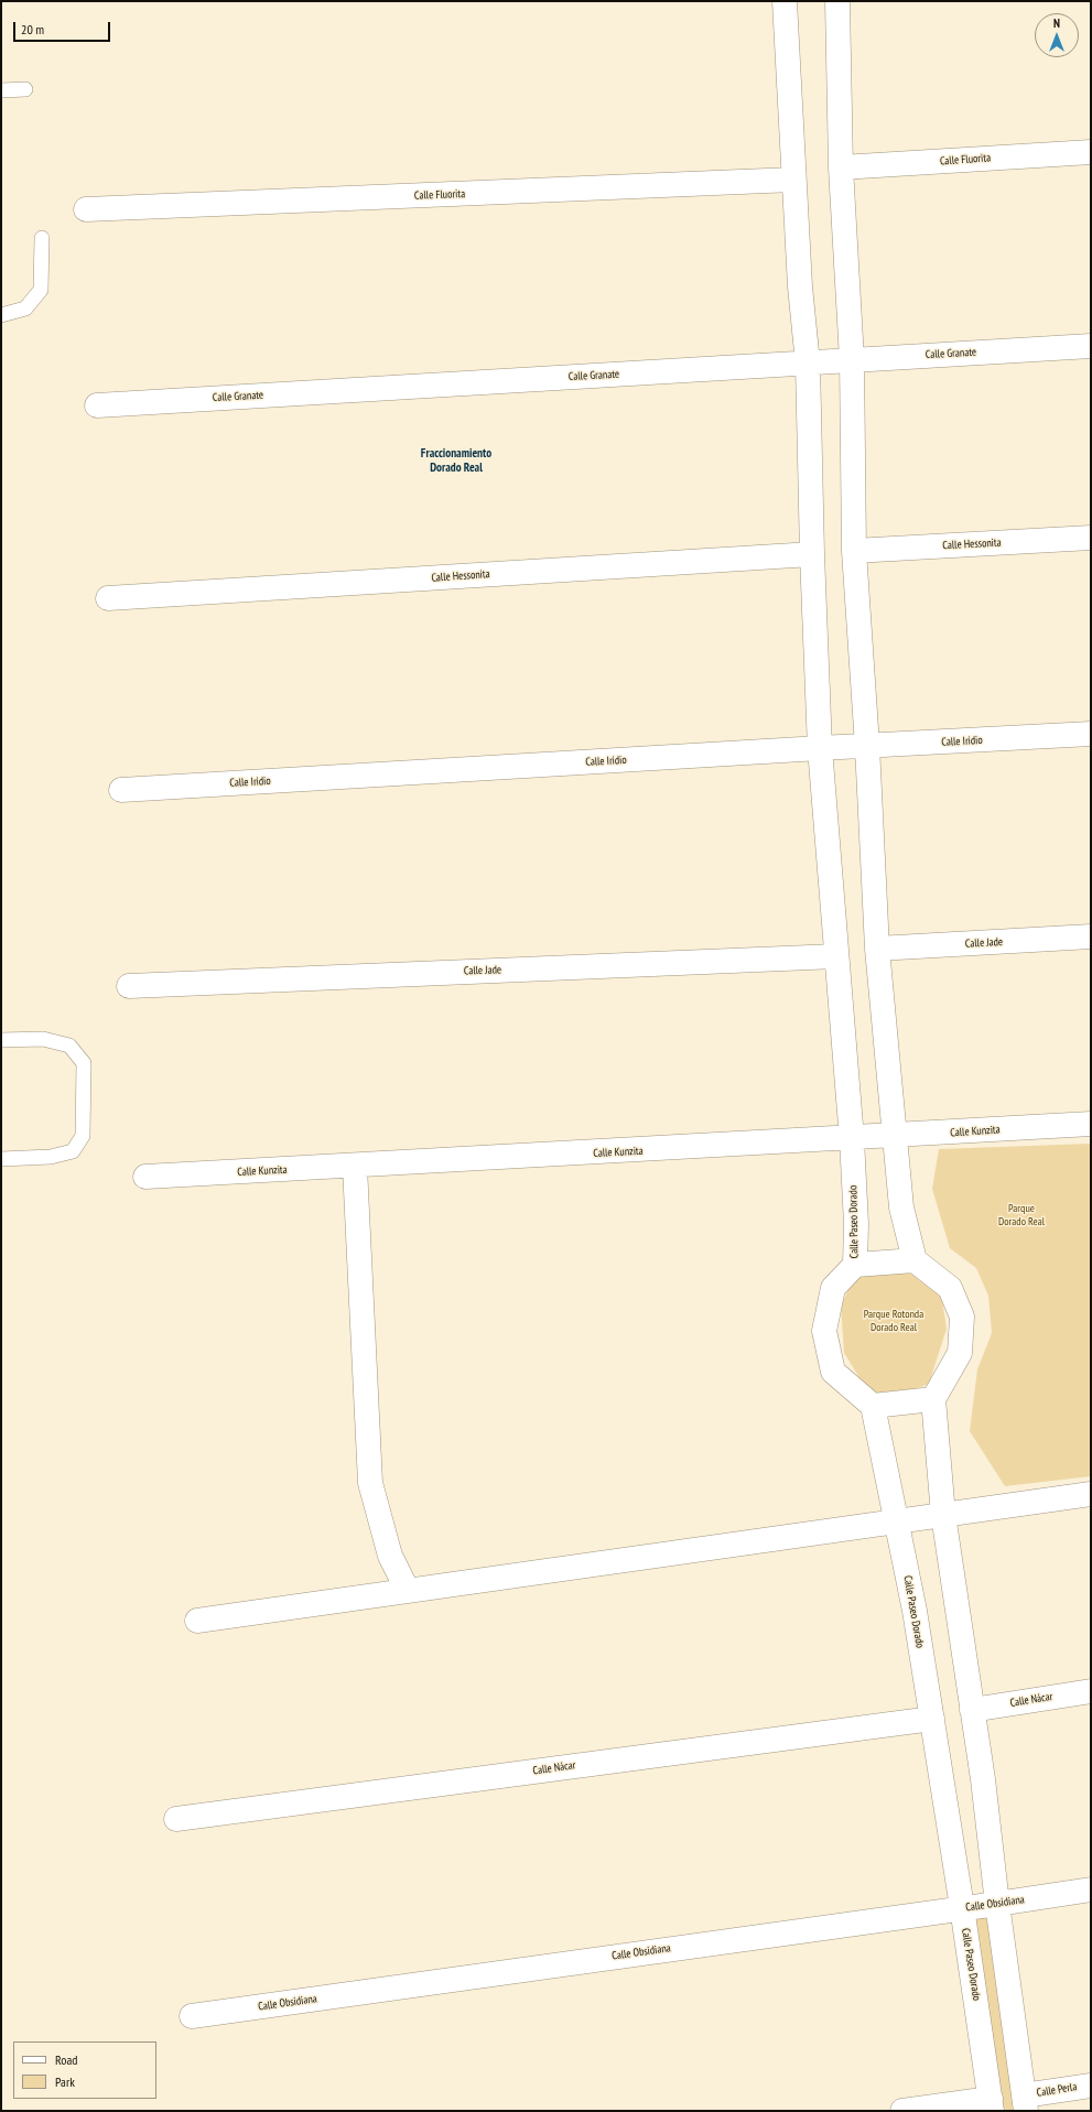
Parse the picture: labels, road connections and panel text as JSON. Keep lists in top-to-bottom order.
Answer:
{
  "streets": {
    "street": [
      "Calle Fluorita",
      "Calle Granate",
      "Calle Hessonita",
      "Calle Iridio",
      "Calle Jade",
      "Calle Kunzita",
      "Calle Paseo Dorado",
      "Calle Nácar",
      "Calle Obsidiana",
      "Calle Perla"
    ]
  },
  "crossings": [
    ["Calle Fluorita", "Calle Paseo Dorado"],
    ["Calle Granate", "Calle Paseo Dorado"],
    ["Calle Hessonita", "Calle Paseo Dorado"],
    ["Calle Iridio", "Calle Paseo Dorado"],
    ["Calle Jade", "Calle Paseo Dorado"],
    ["Calle Kunzita", "Calle Paseo Dorado"],
    ["Calle Paseo Dorado", "Calle Nácar"],
    ["Calle Paseo Dorado", "Calle Obsidiana"]
  ],
  "districts": ["Fraccionamiento Dorado Real"],
  "parks": ["Parque Dorado Real", "Parque Rotonda Dorado Real"],
  "legend": ["Road", "Park"],
  "scale_bar": "20 m",
  "north": "top"
}
